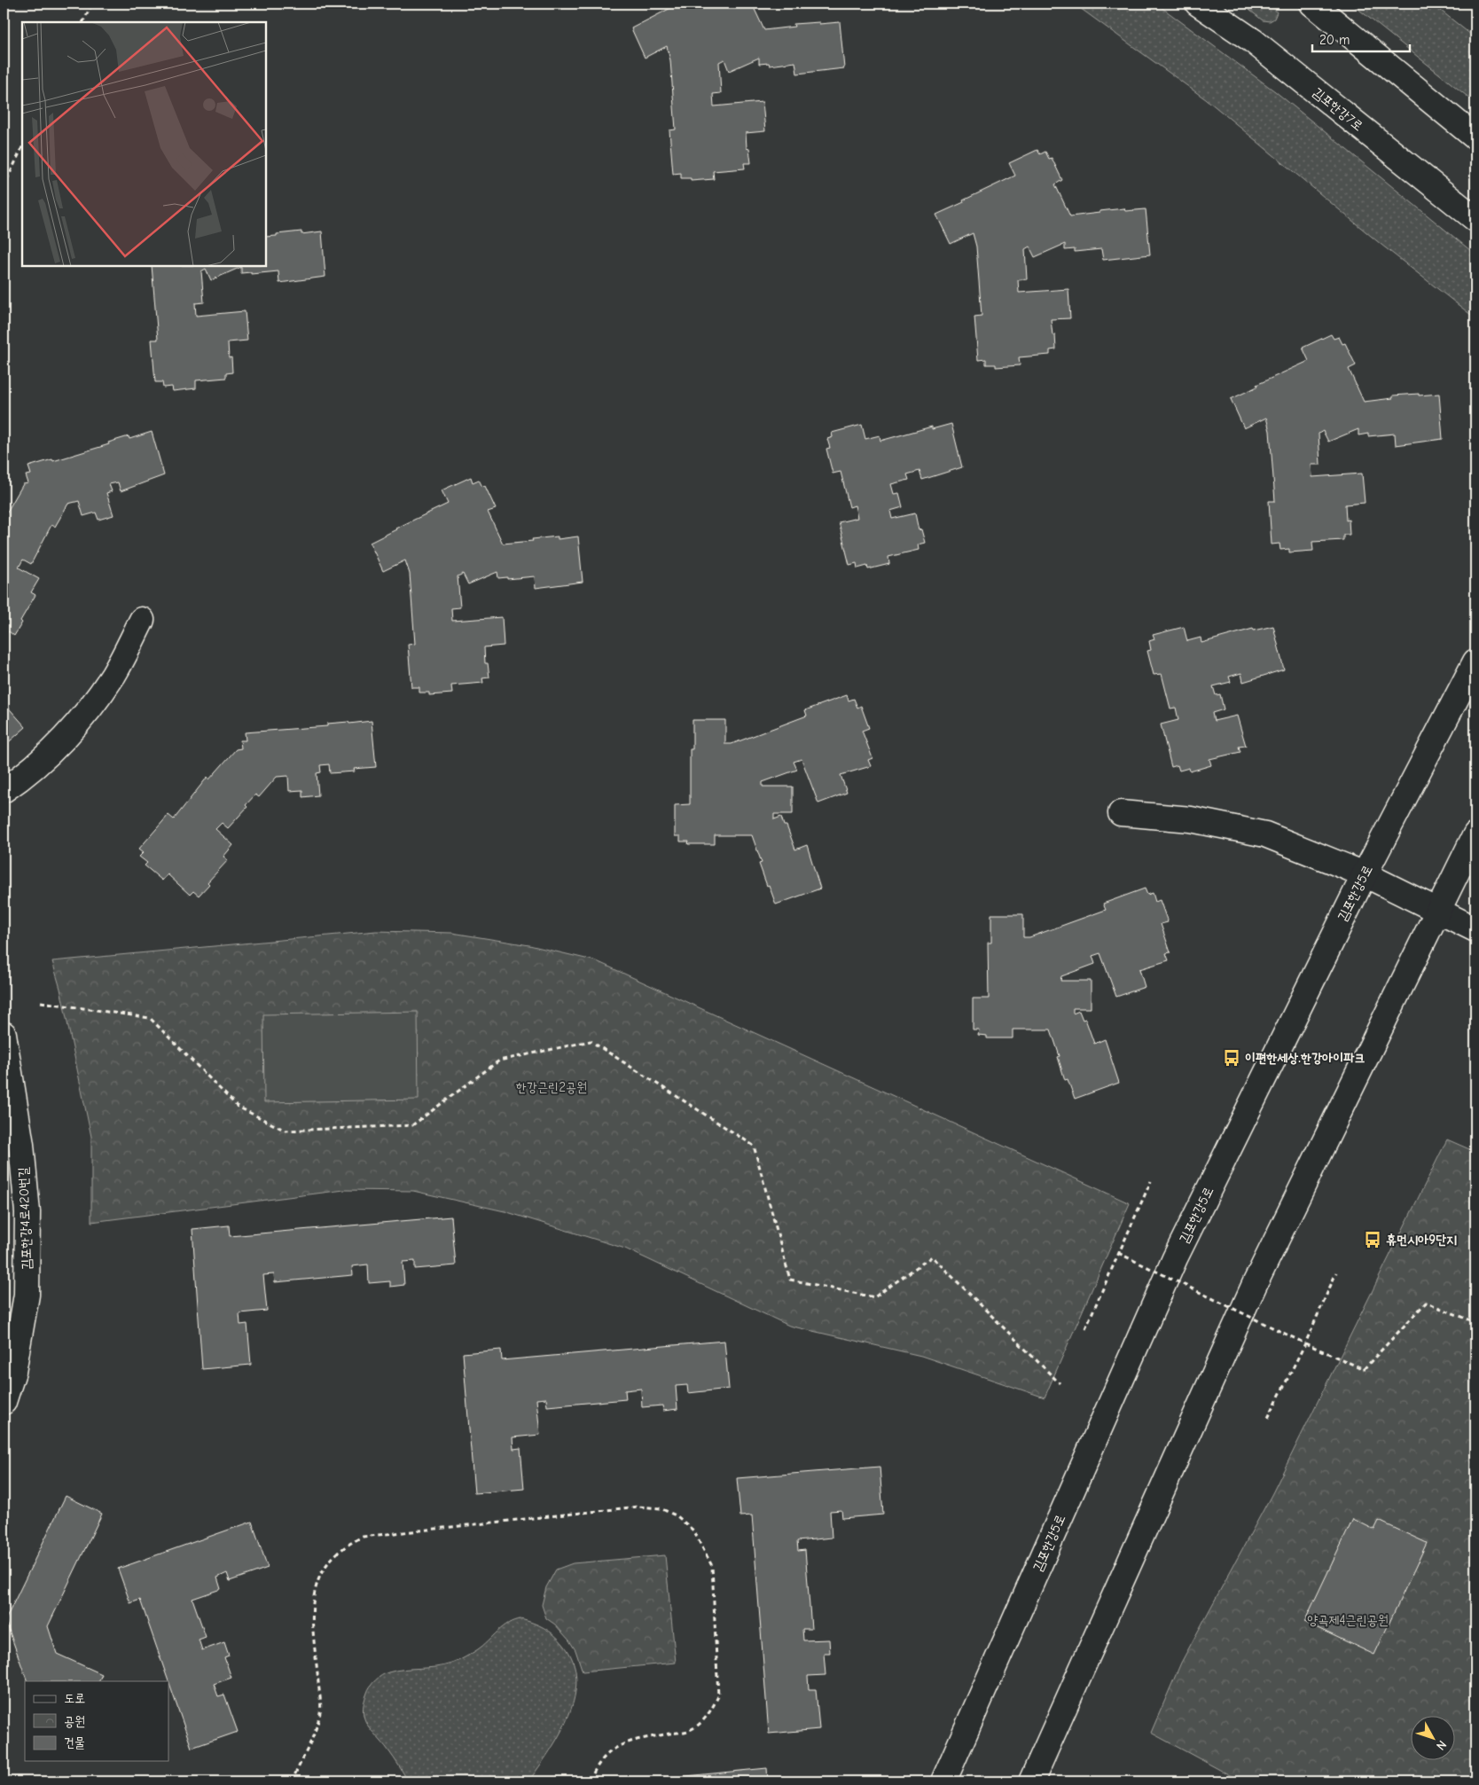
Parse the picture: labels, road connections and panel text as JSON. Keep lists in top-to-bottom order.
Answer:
{
  "streets": {
    "street": ["김포한강7로", "김포한강5로", "김포한강4로420번길"]
  },
  "parks": ["한강근린2공원", "양곡제4근린공원"],
  "places": {
    "bus stop": ["이편한세상.한강아이파크", "휴먼시아9단지"]
  },
  "legend": ["도로", "공원", "건물"],
  "scale_bar": "20 m",
  "north": "bottom right"
}
